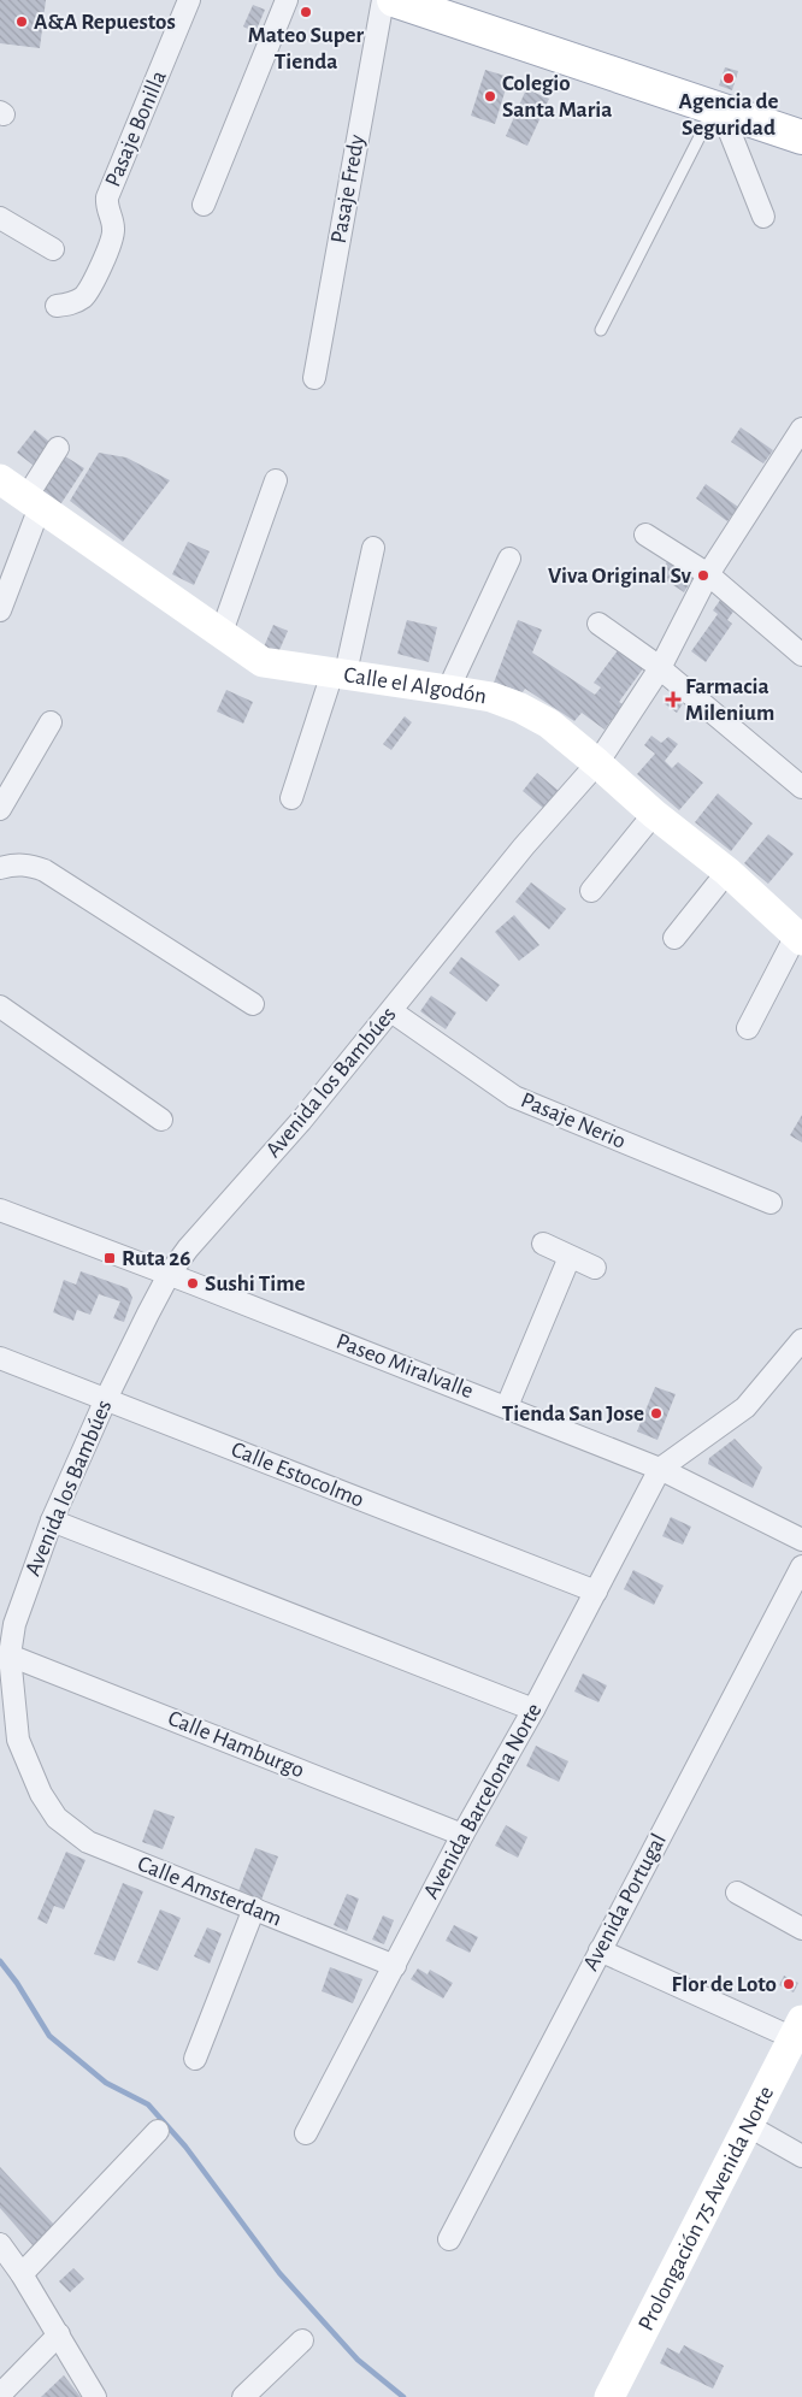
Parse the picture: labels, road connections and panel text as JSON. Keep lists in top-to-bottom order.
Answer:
{
  "streets": {
    "street": [
      "Pasaje Bonilla",
      "Pasaje Fredy",
      "Calle el Algodón",
      "Avenida los Bambúes",
      "Pasaje Nerio",
      "Paseo Miralvalle",
      "Calle Estocolmo",
      "Calle Hamburgo",
      "Avenida Barcelona Norte",
      "Calle Amsterdam",
      "Avenida Portugal",
      "Prolongación 75 Avenida Norte"
    ]
  },
  "crossings": [
    ["Calle el Algodón", "Avenida los Bambúes"],
    ["Avenida los Bambúes", "Pasaje Nerio"],
    ["Avenida los Bambúes", "Paseo Miralvalle"],
    ["Avenida los Bambúes", "Calle Estocolmo"],
    ["Avenida los Bambúes", "Calle Hamburgo"],
    ["Avenida los Bambúes", "Calle Amsterdam"],
    ["Paseo Miralvalle", "Avenida Barcelona Norte"],
    ["Calle Estocolmo", "Avenida Barcelona Norte"],
    ["Calle Hamburgo", "Avenida Barcelona Norte"],
    ["Avenida Barcelona Norte", "Calle Amsterdam"]
  ],
  "places": {
    "other": [
      "Mateo Super Tienda",
      "A&A Repuestos",
      "Agencia de Seguridad",
      "Colegio Santa Maria",
      "Viva Original Sv",
      "Sushi Time",
      "Tienda San Jose",
      "Flor de Loto"
    ],
    "health": ["Farmacia Milenium"],
    "transit": ["Ruta 26"]
  }
}
